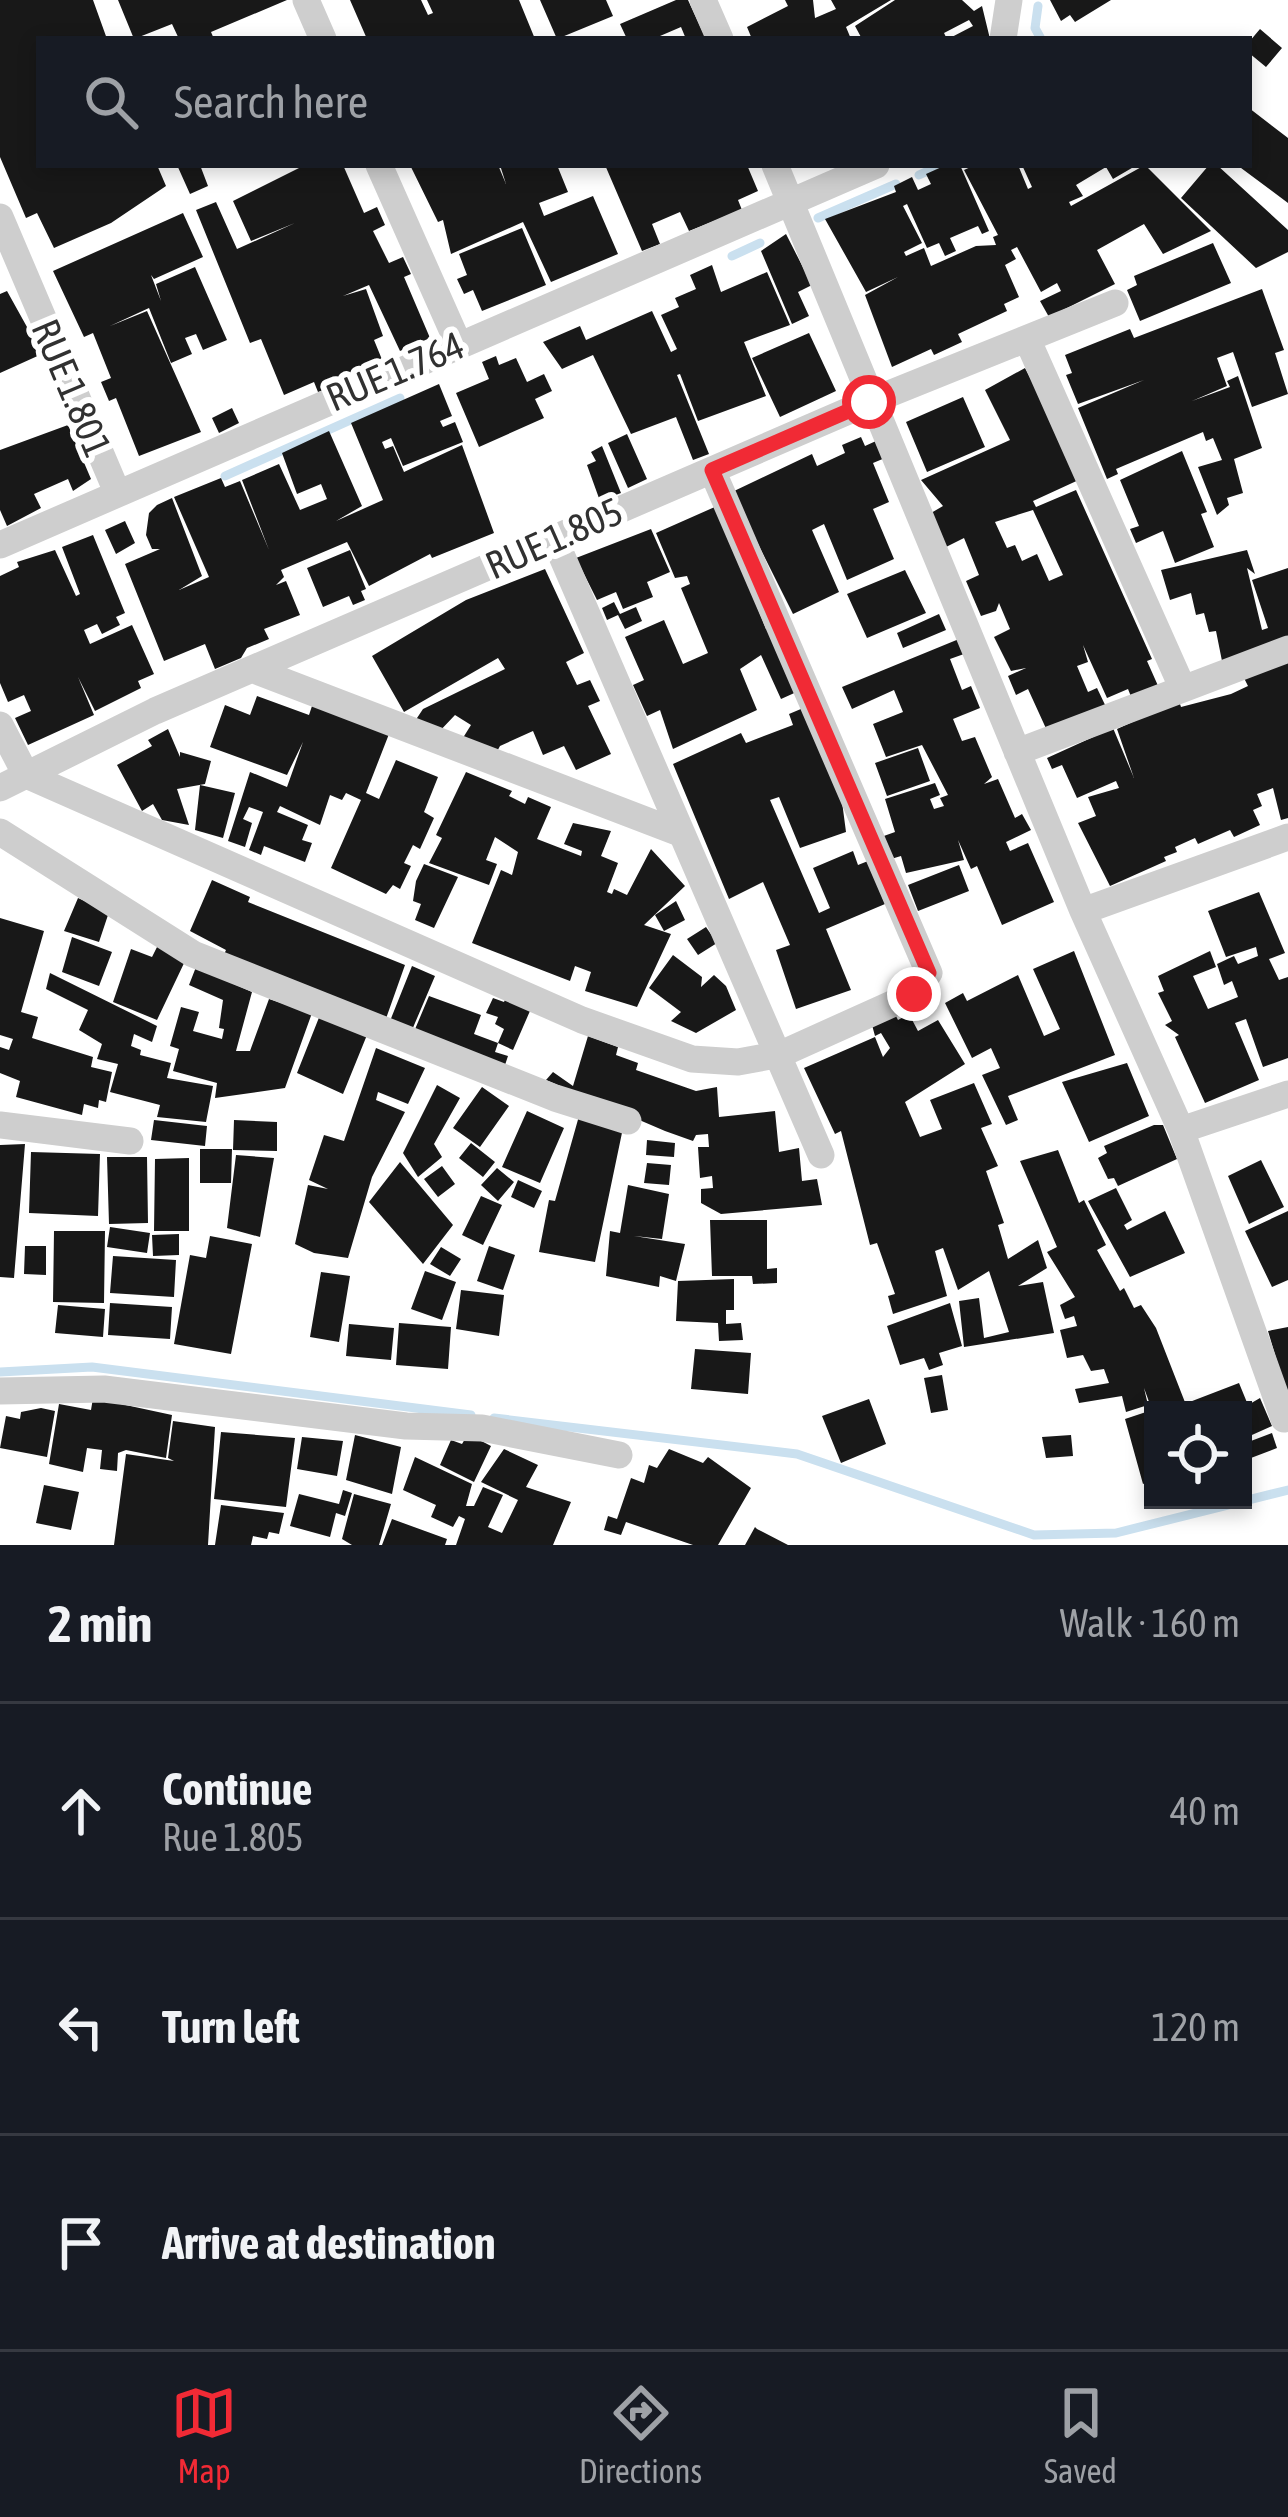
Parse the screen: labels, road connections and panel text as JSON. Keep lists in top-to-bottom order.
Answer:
{
  "streets": {
    "street": ["RUE 1.764", "RUE 1.801", "RUE 1.805"]
  },
  "crossings": [
    ["RUE 1.764", "RUE 1.801"]
  ],
  "page": {
    "search": "Search here",
    "heading": ["2 min", "Walk · 160 m"],
    "list": [
      ["Continue", "Rue 1.805", "40 m"],
      ["Turn left", "120 m"],
      "Arrive at destination"
    ],
    "nav": ["Map", "Directions", "Saved"]
  }
}
